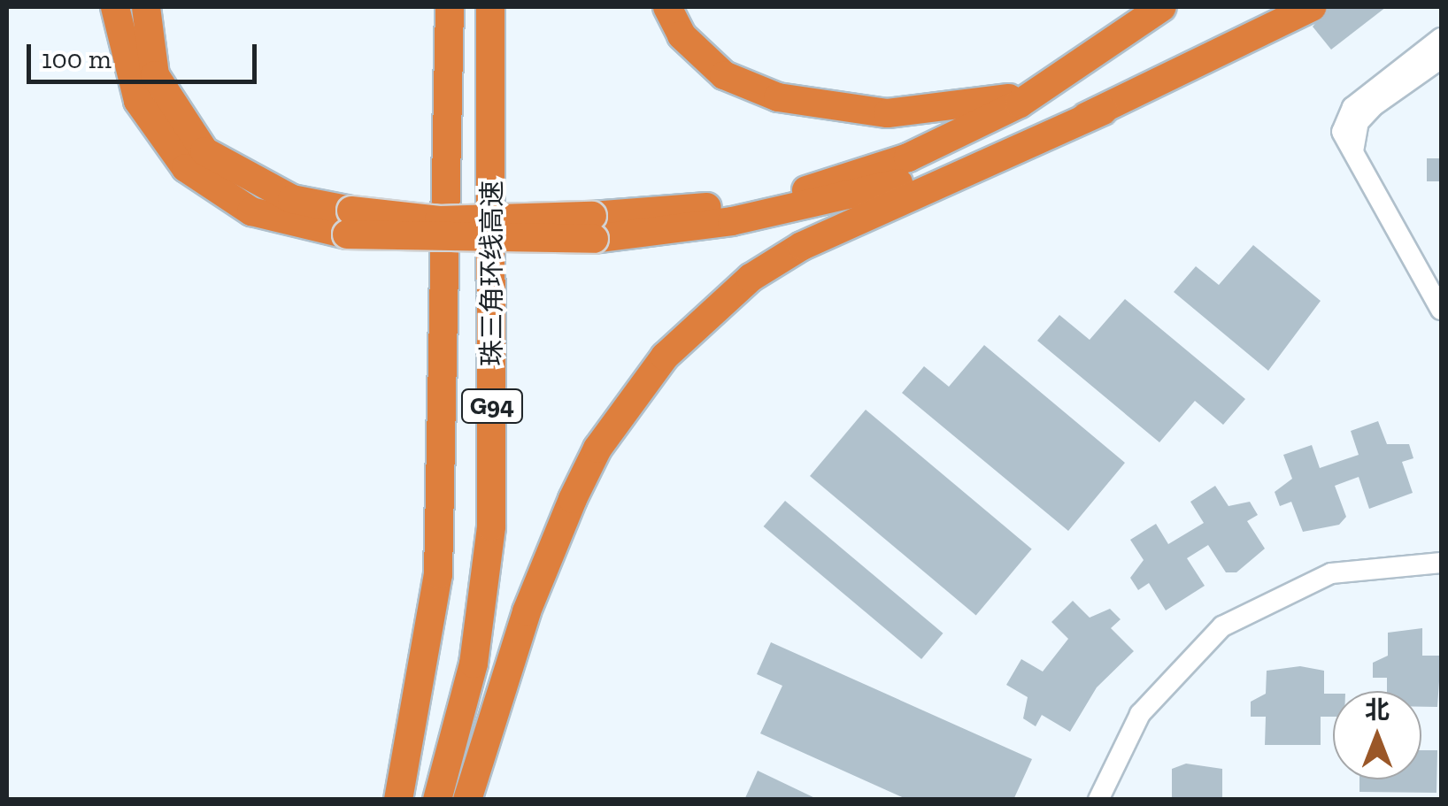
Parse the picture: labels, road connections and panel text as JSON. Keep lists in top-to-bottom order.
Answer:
{
  "streets": {
    "highway": ["珠三角环线高速", "G94"]
  },
  "scale_bar": "100 m",
  "north": "top"
}
